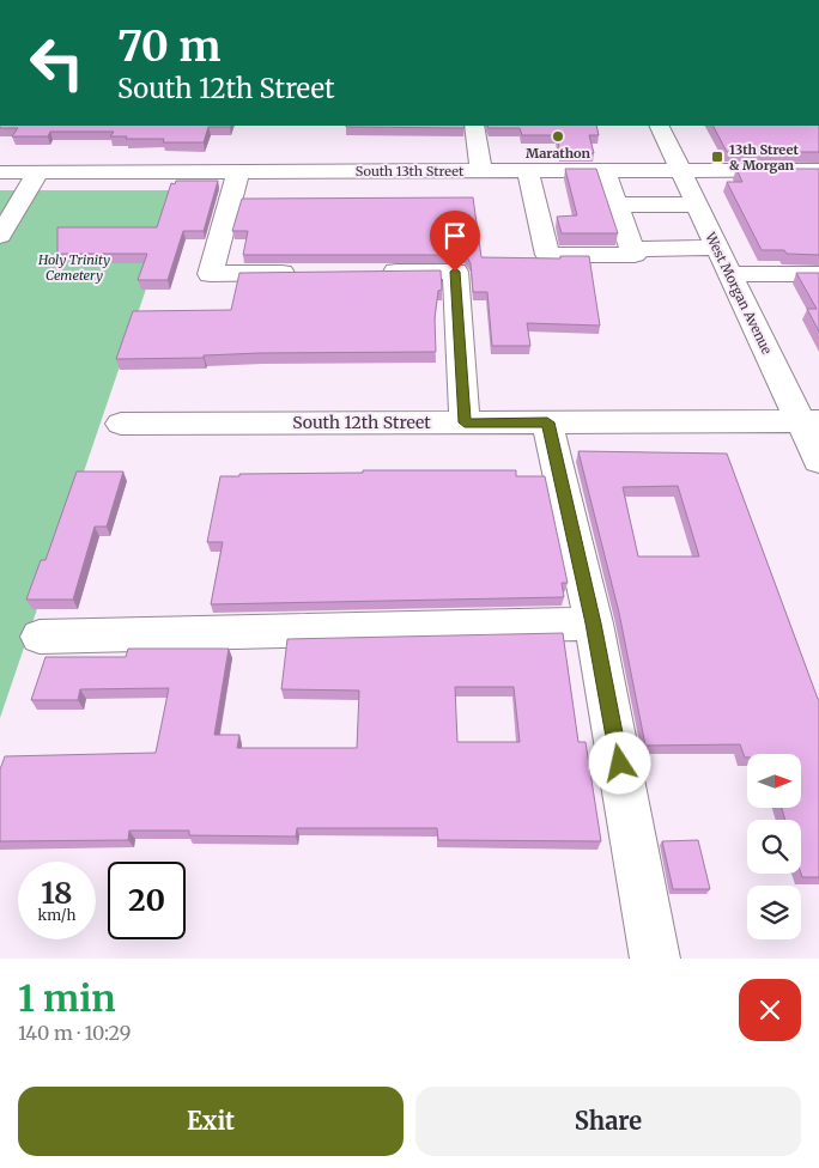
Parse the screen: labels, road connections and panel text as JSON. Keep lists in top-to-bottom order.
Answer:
{
  "streets": {
    "street": ["South 13th Street", "West Morgan Avenue", "South 12th Street"]
  },
  "crossings": [
    ["South 13th Street", "West Morgan Avenue"],
    ["West Morgan Avenue", "South 12th Street"]
  ],
  "parks": ["Holy Trinity Cemetery"],
  "places": {
    "other": ["Marathon"],
    "transit": ["13th Street & Morgan"]
  },
  "north": "right",
  "page": {
    "turn": ["70 m", "South 12th Street"],
    "speed": "18 km/h",
    "limit": "20",
    "heading": ["1 min", "140 m · 10:29"],
    "buttons": ["Exit", "Share"]
  }
}
